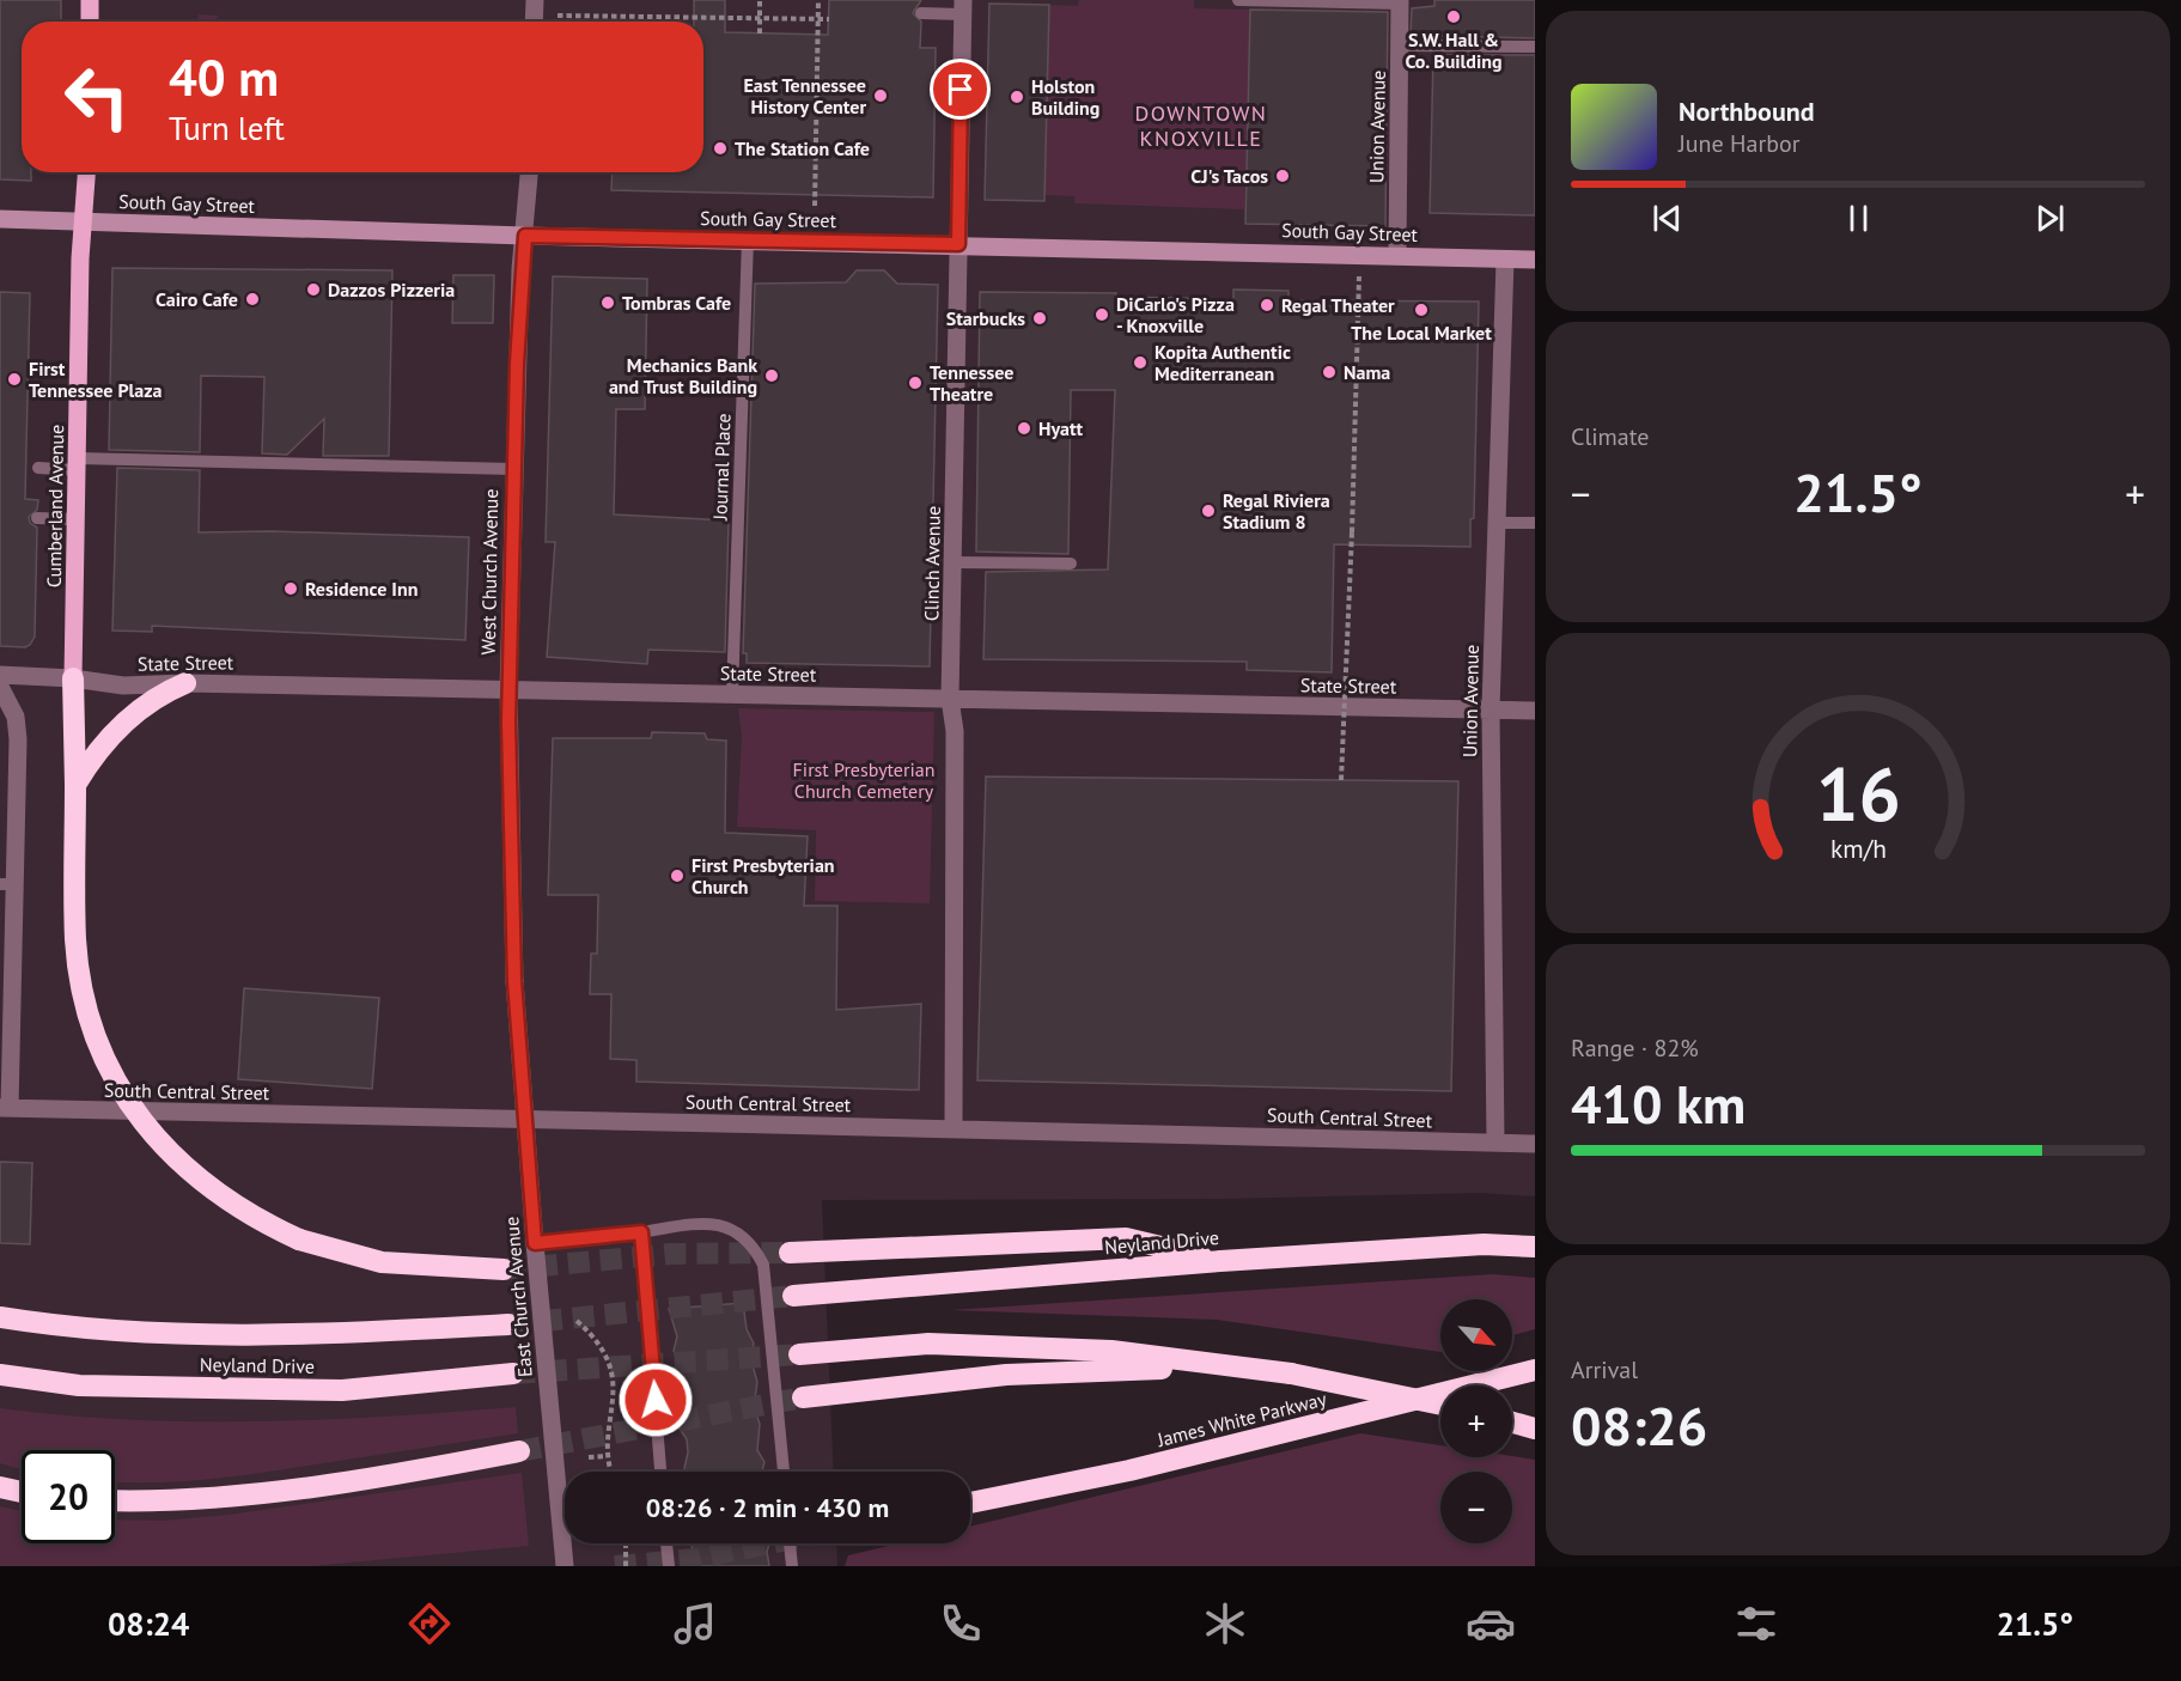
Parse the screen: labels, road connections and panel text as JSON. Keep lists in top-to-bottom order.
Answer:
{
  "streets": {
    "highway": ["Neyland Drive", "James White Parkway"],
    "main road": ["South Gay Street", "Cumberland Avenue"],
    "street": [
      "Union Avenue",
      "Clinch Avenue",
      "West Church Avenue",
      "State Street",
      "South Central Street",
      "East Church Avenue"
    ],
    "lane": ["Journal Place"]
  },
  "crossings": [
    ["Union Avenue", "South Gay Street"],
    ["Union Avenue", "State Street"],
    ["Union Avenue", "South Central Street"],
    ["South Gay Street", "Journal Place"],
    ["South Gay Street", "Cumberland Avenue"],
    ["South Gay Street", "Clinch Avenue"],
    ["South Gay Street", "West Church Avenue"],
    ["Journal Place", "State Street"],
    ["Cumberland Avenue", "State Street"],
    ["Clinch Avenue", "State Street"],
    ["Clinch Avenue", "South Central Street"],
    ["West Church Avenue", "State Street"],
    ["West Church Avenue", "East Church Avenue"]
  ],
  "districts": ["DOWNTOWN KNOXVILLE"],
  "parks": ["First Presbyterian Church Cemetery"],
  "places": [
    "S.W. Hall & Co. Building",
    "East Tennessee History Center",
    "Holston Building",
    "The Station Cafe",
    "CJ's Tacos",
    "Dazzos Pizzeria",
    "Cairo Cafe",
    "Tombras Cafe",
    "Regal Theater",
    "The Local Market",
    "DiCarlo's Pizza - Knoxville",
    "Starbucks",
    "Kopita Authentic Mediterranean",
    "Nama",
    "Mechanics Bank and Trust Building",
    "First Tennessee Plaza",
    "Tennessee Theatre",
    "Hyatt",
    "Regal Riviera Stadium 8",
    "Residence Inn",
    "First Presbyterian Church"
  ],
  "north": "bottom right",
  "page": {
    "turn": ["40 m", "Turn left"],
    "song": ["Northbound", "June Harbor"],
    "tile": [
      "Climate",
      ["Range · 82%", "410 km"],
      ["Arrival", "08:26"]
    ],
    "heat": ["−", "21.5°", "+"],
    "map_buttons": ["+", "−"],
    "limit": "20",
    "trip": "08:26 · 2 min · 430 m",
    "tabs": ["08:24", "21.5°"],
    "gauge": ["16", "km/h"]
  }
}
